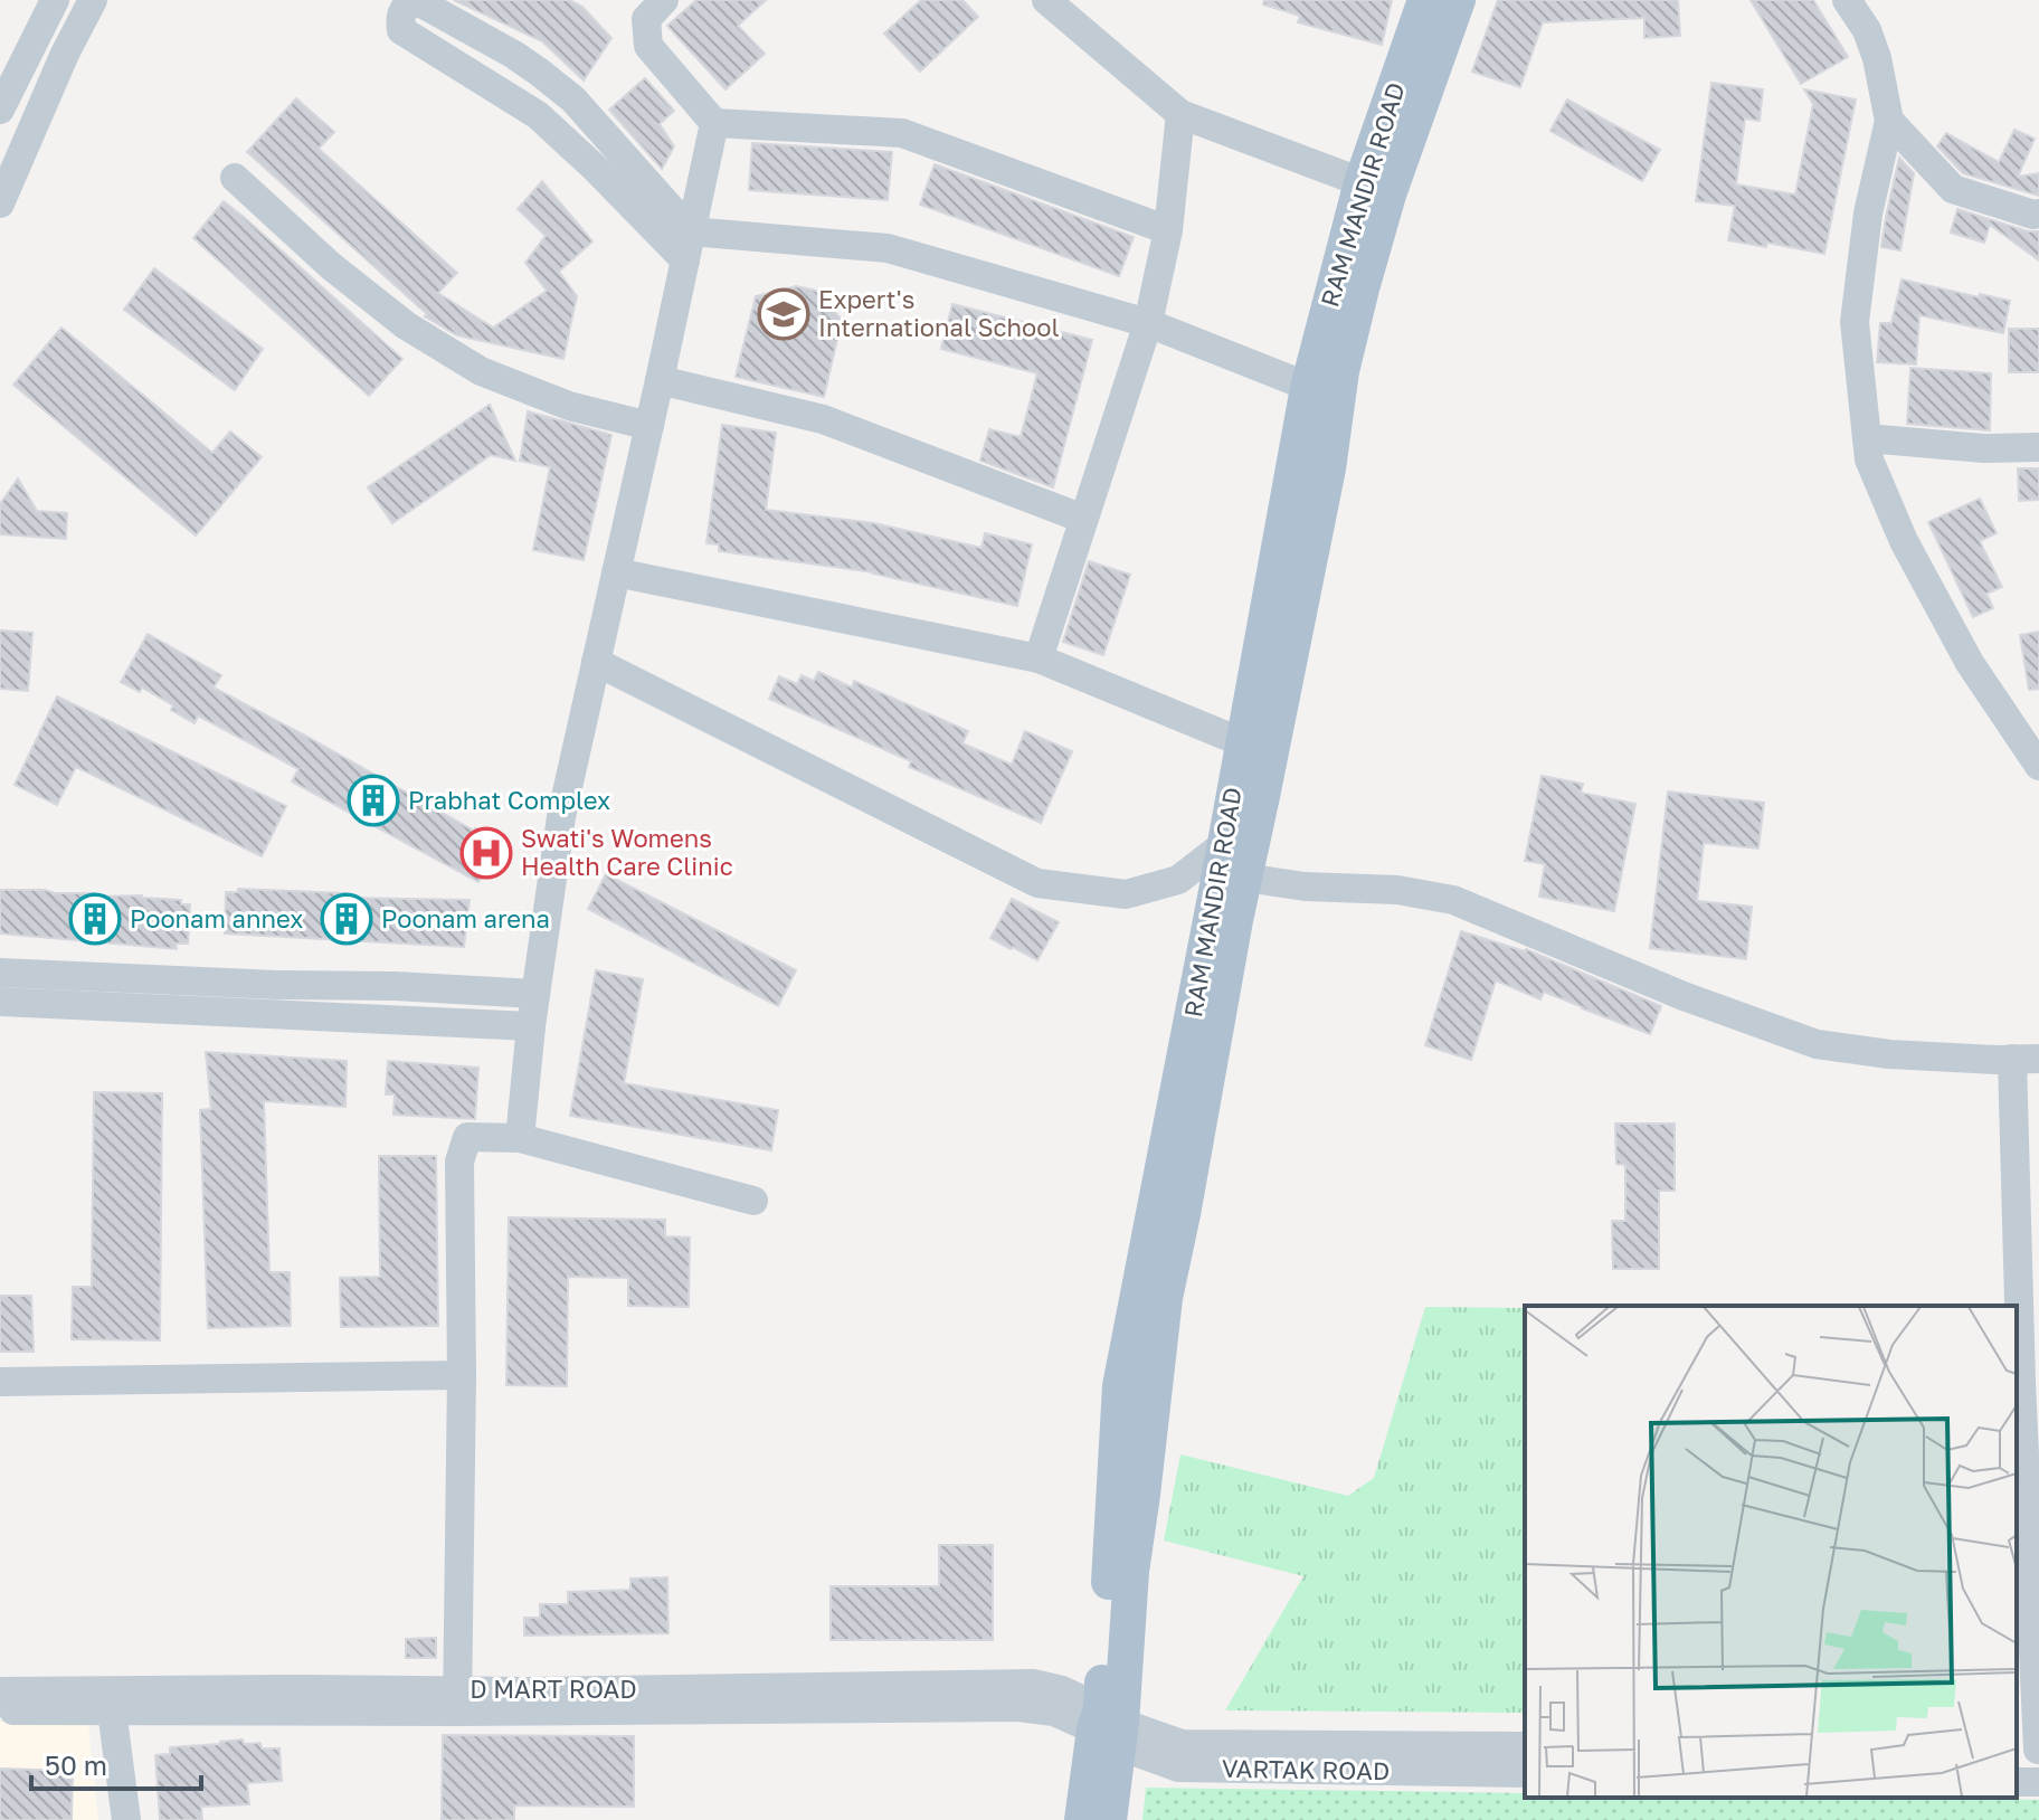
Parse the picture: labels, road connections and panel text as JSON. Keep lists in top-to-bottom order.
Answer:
{
  "streets": {
    "main road": ["RAM MANDIR ROAD"],
    "street": ["D MART ROAD", "VARTAK ROAD"]
  },
  "crossings": [
    ["RAM MANDIR ROAD", "D MART ROAD"],
    ["RAM MANDIR ROAD", "VARTAK ROAD"],
    ["D MART ROAD", "VARTAK ROAD"]
  ],
  "places": {
    "school or university": ["Expert's International School"],
    "building": ["Prabhat Complex", "Poonam annex", "Poonam arena"],
    "hospital": ["Swati's Womens Health Care Clinic"]
  },
  "scale_bar": "50 m"
}
